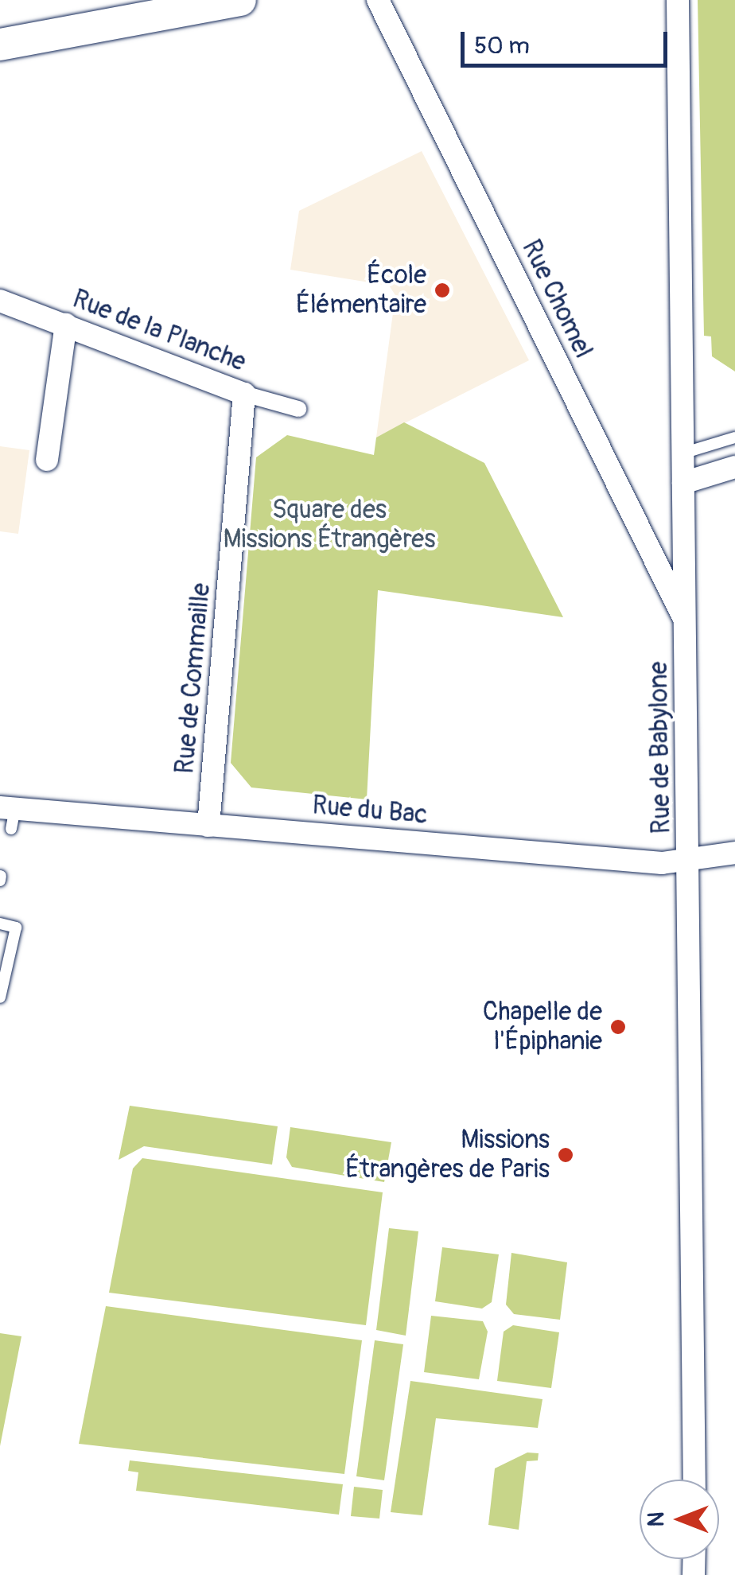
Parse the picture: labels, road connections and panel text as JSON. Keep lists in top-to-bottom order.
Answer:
{
  "streets": {
    "street": [
      "Rue Chomel",
      "Rue de la Planche",
      "Rue de Commaille",
      "Rue de Babylone",
      "Rue du Bac"
    ]
  },
  "crossings": [
    ["Rue Chomel", "Rue de Babylone"],
    ["Rue de la Planche", "Rue de Commaille"],
    ["Rue de Commaille", "Rue du Bac"],
    ["Rue de Babylone", "Rue du Bac"]
  ],
  "parks": ["Square des Missions Étrangères"],
  "places": ["École Élémentaire", "Chapelle de l'Épiphanie", "Missions Étrangères de Paris"],
  "scale_bar": "50 m",
  "north": "left"
}
